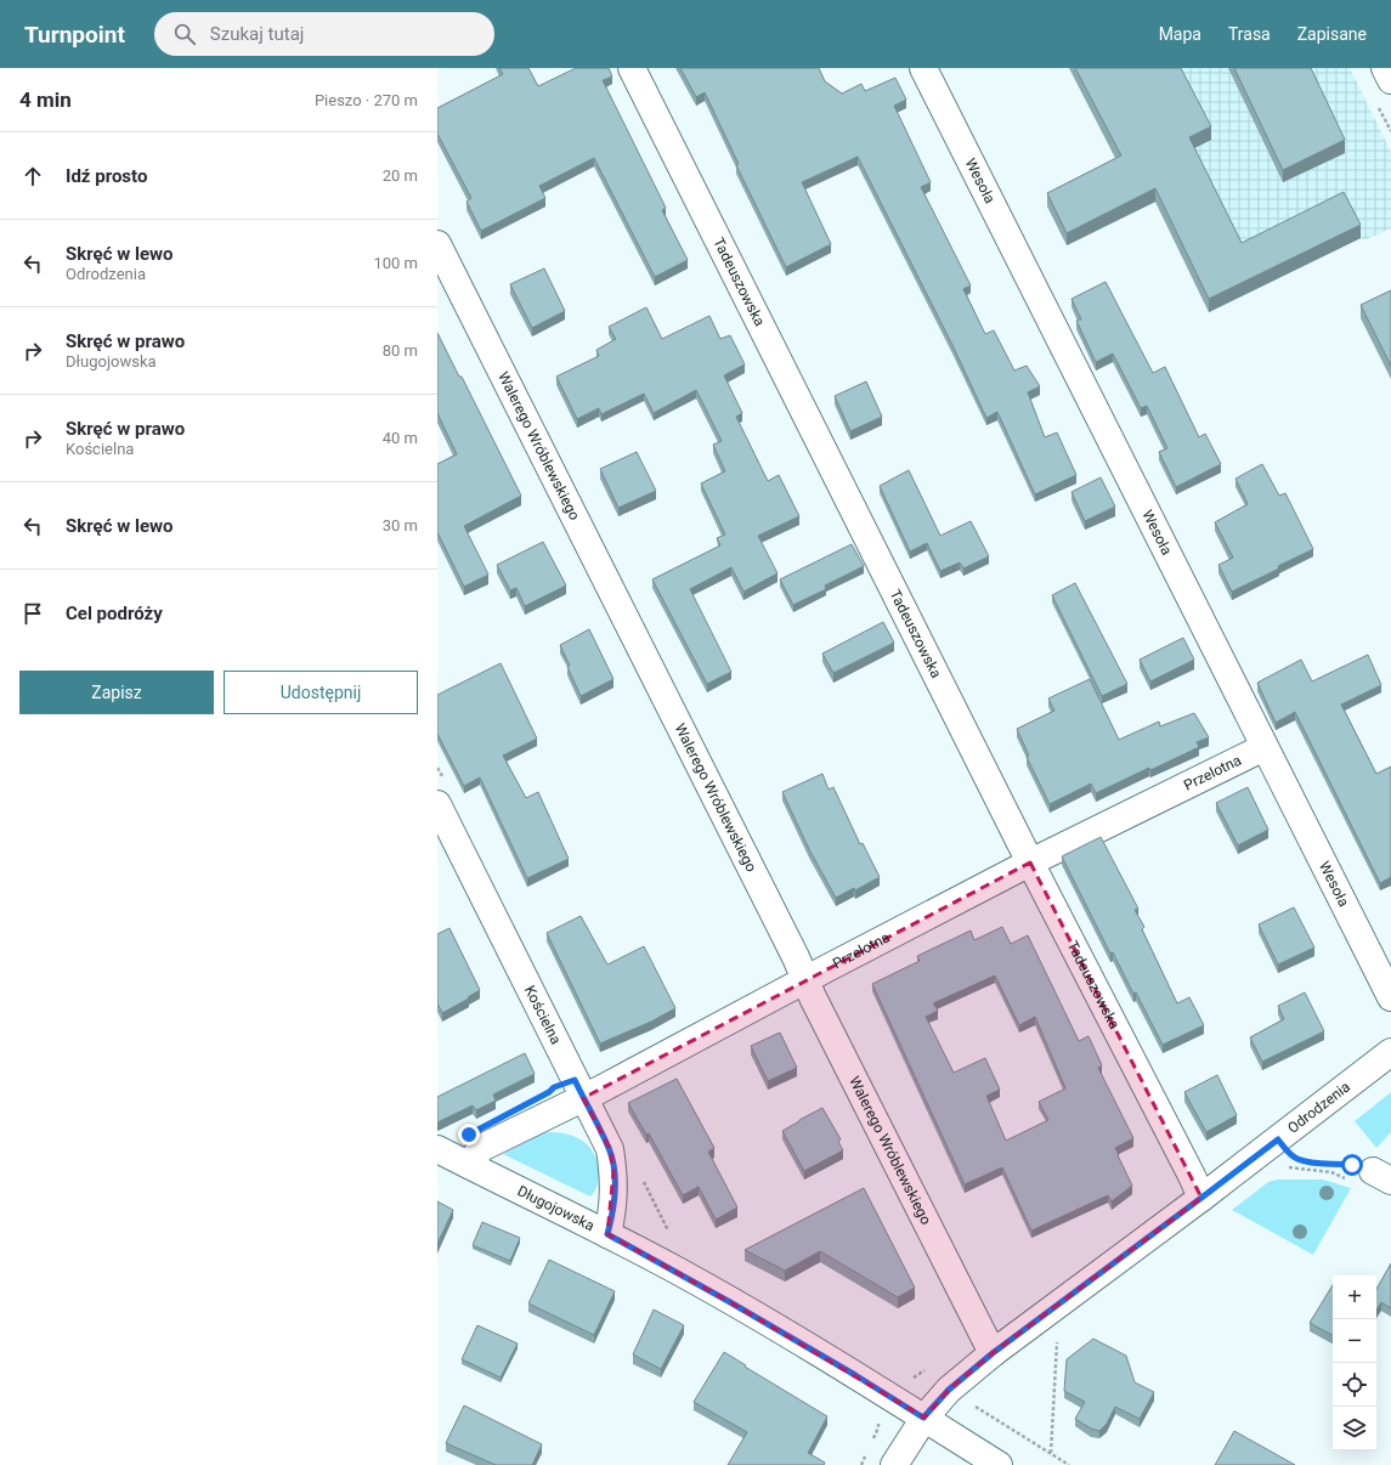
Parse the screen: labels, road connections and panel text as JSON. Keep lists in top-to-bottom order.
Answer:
{
  "streets": {
    "street": [
      "Wesoła",
      "Tadeuszowska",
      "Walerego Wróblewskiego",
      "Przelotna",
      "Kościelna",
      "Odrodzenia",
      "Długojowska"
    ]
  },
  "crossings": [
    ["Wesoła", "Przelotna"],
    ["Tadeuszowska", "Przelotna"],
    ["Tadeuszowska", "Odrodzenia"],
    ["Walerego Wróblewskiego", "Przelotna"],
    ["Walerego Wróblewskiego", "Odrodzenia"],
    ["Przelotna", "Kościelna"],
    ["Przelotna", "Długojowska"],
    ["Kościelna", "Długojowska"],
    ["Odrodzenia", "Długojowska"]
  ],
  "page": {
    "header": "Turnpoint",
    "search": "Szukaj tutaj",
    "nav": ["Mapa", "Trasa", "Zapisane"],
    "heading": ["4 min", "Pieszo · 270 m"],
    "list": [
      ["Idź prosto", "20 m"],
      ["Skręć w lewo", "Odrodzenia", "100 m"],
      ["Skręć w prawo", "Długojowska", "80 m"],
      ["Skręć w prawo", "Kościelna", "40 m"],
      ["Skręć w lewo", "30 m"],
      "Cel podróży"
    ],
    "buttons": ["Zapisz", "Udostępnij"],
    "map_buttons": ["+", "−"]
  }
}
